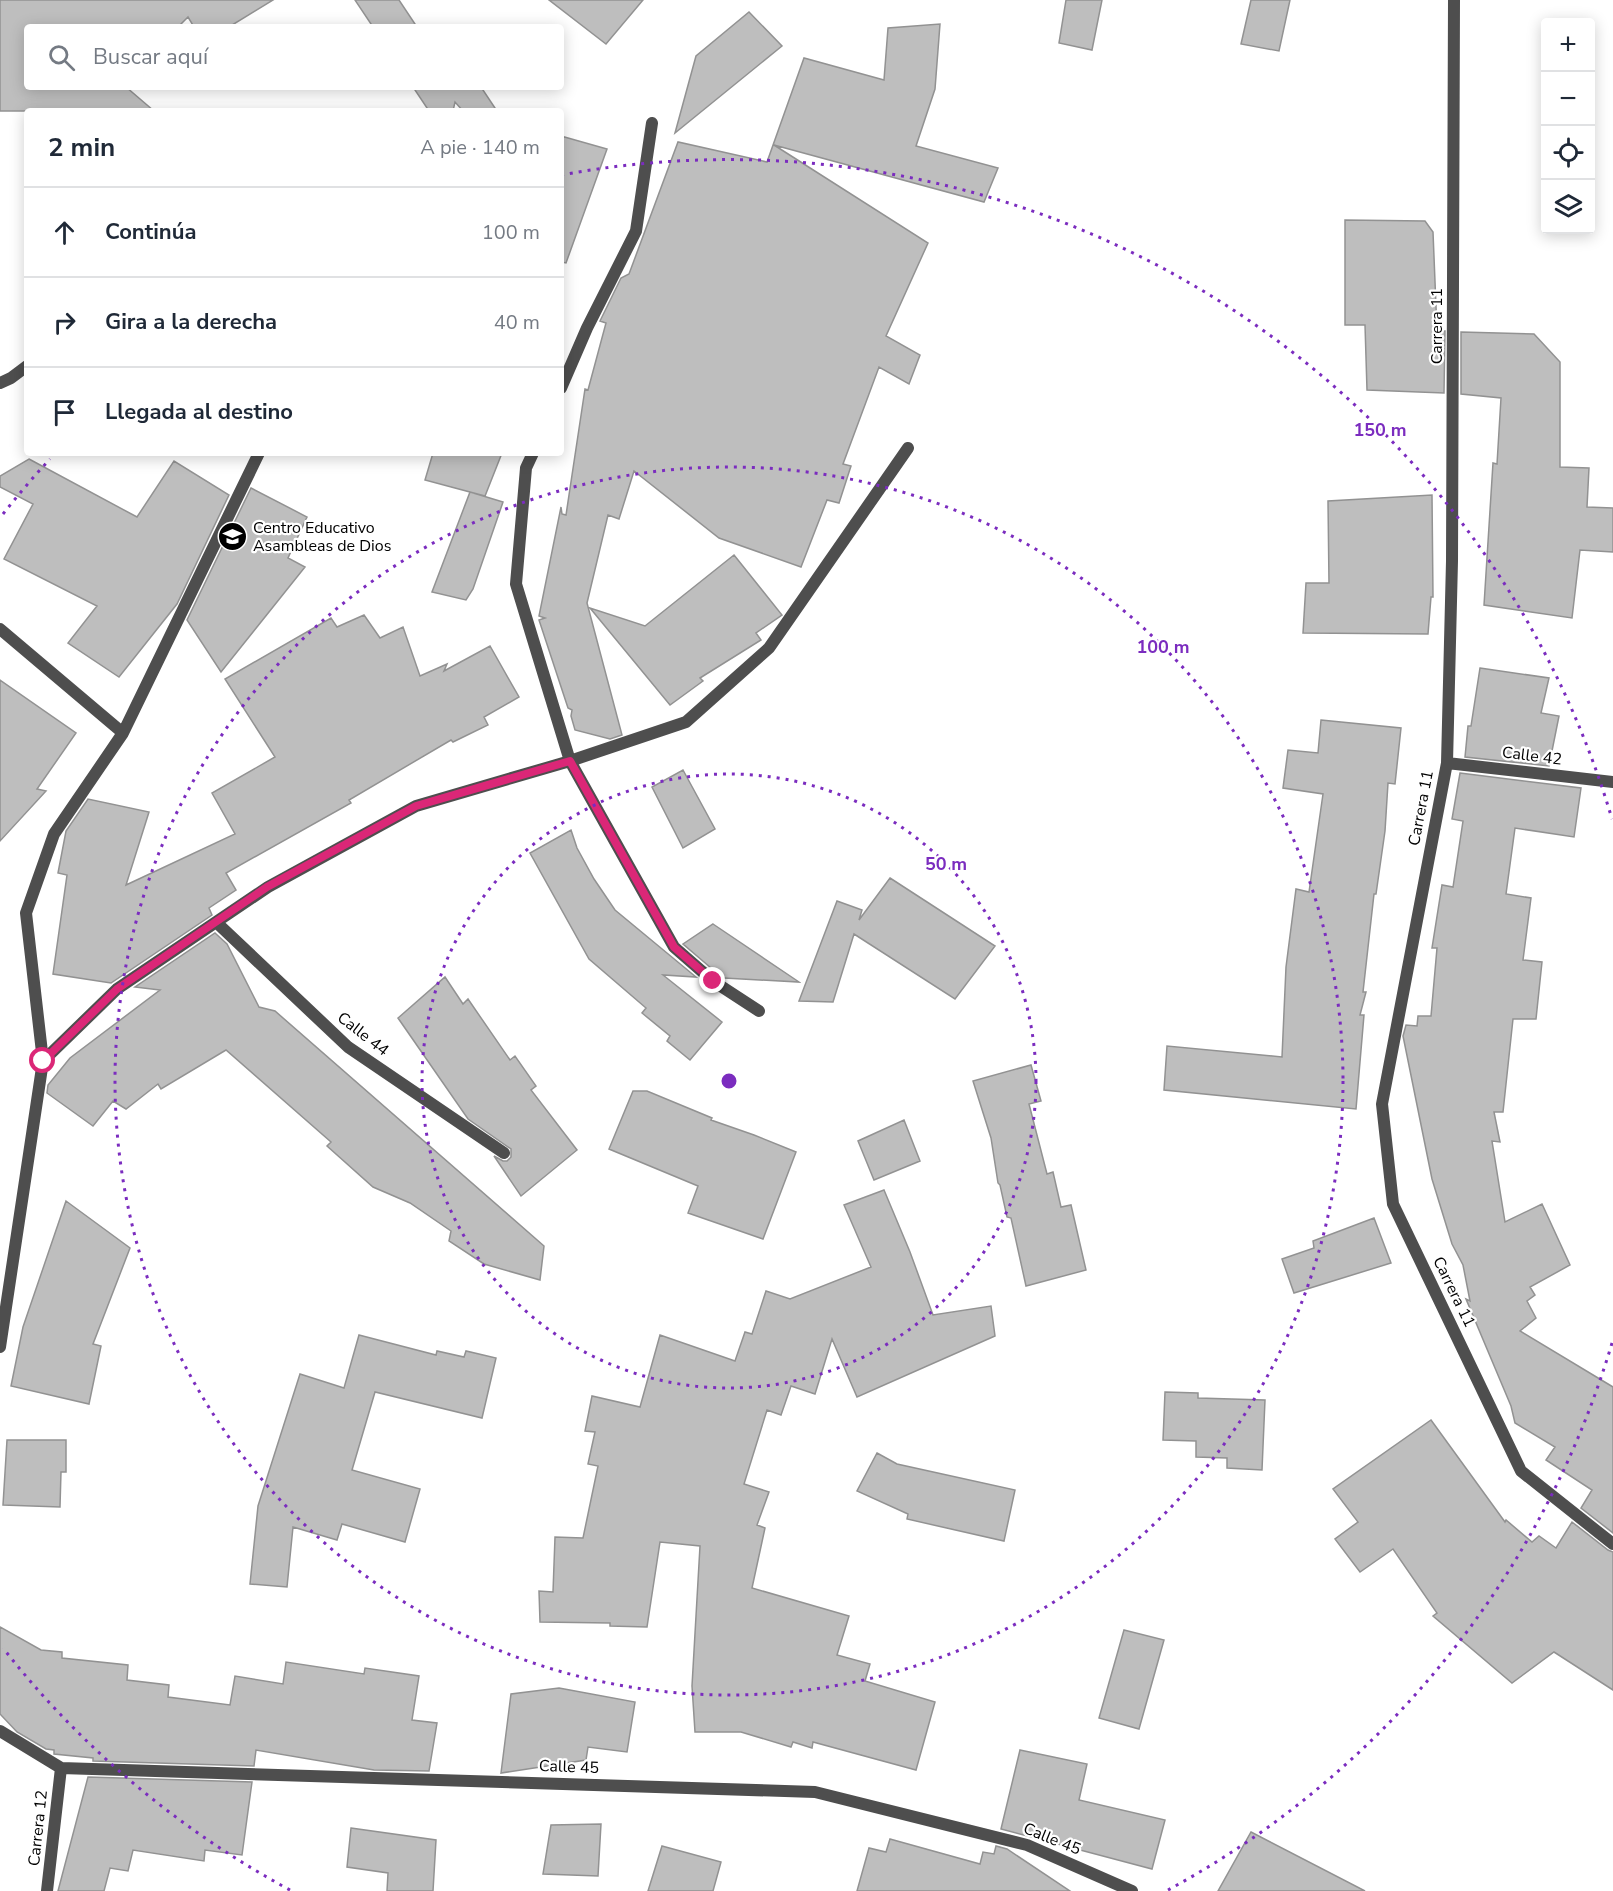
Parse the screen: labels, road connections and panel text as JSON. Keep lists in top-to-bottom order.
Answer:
{
  "streets": {
    "street": [
      "Carrera 11",
      "Calle 42",
      "Calle 44",
      "Calle 45",
      "Carrera 12"
    ]
  },
  "crossings": [
    ["Carrera 11", "Calle 42"],
    ["Calle 45", "Carrera 12"]
  ],
  "places": {
    "school or university": ["Centro Educativo Asambleas de Dios"]
  },
  "page": {
    "map_buttons": ["+", "−"],
    "search": "Buscar aquí",
    "heading": ["2 min", "A pie · 140 m"],
    "list": [
      ["Continúa", "100 m"],
      ["Gira a la derecha", "40 m"],
      "Llegada al destino"
    ]
  },
  "rings": ["150 m", "100 m", "50 m"]
}
